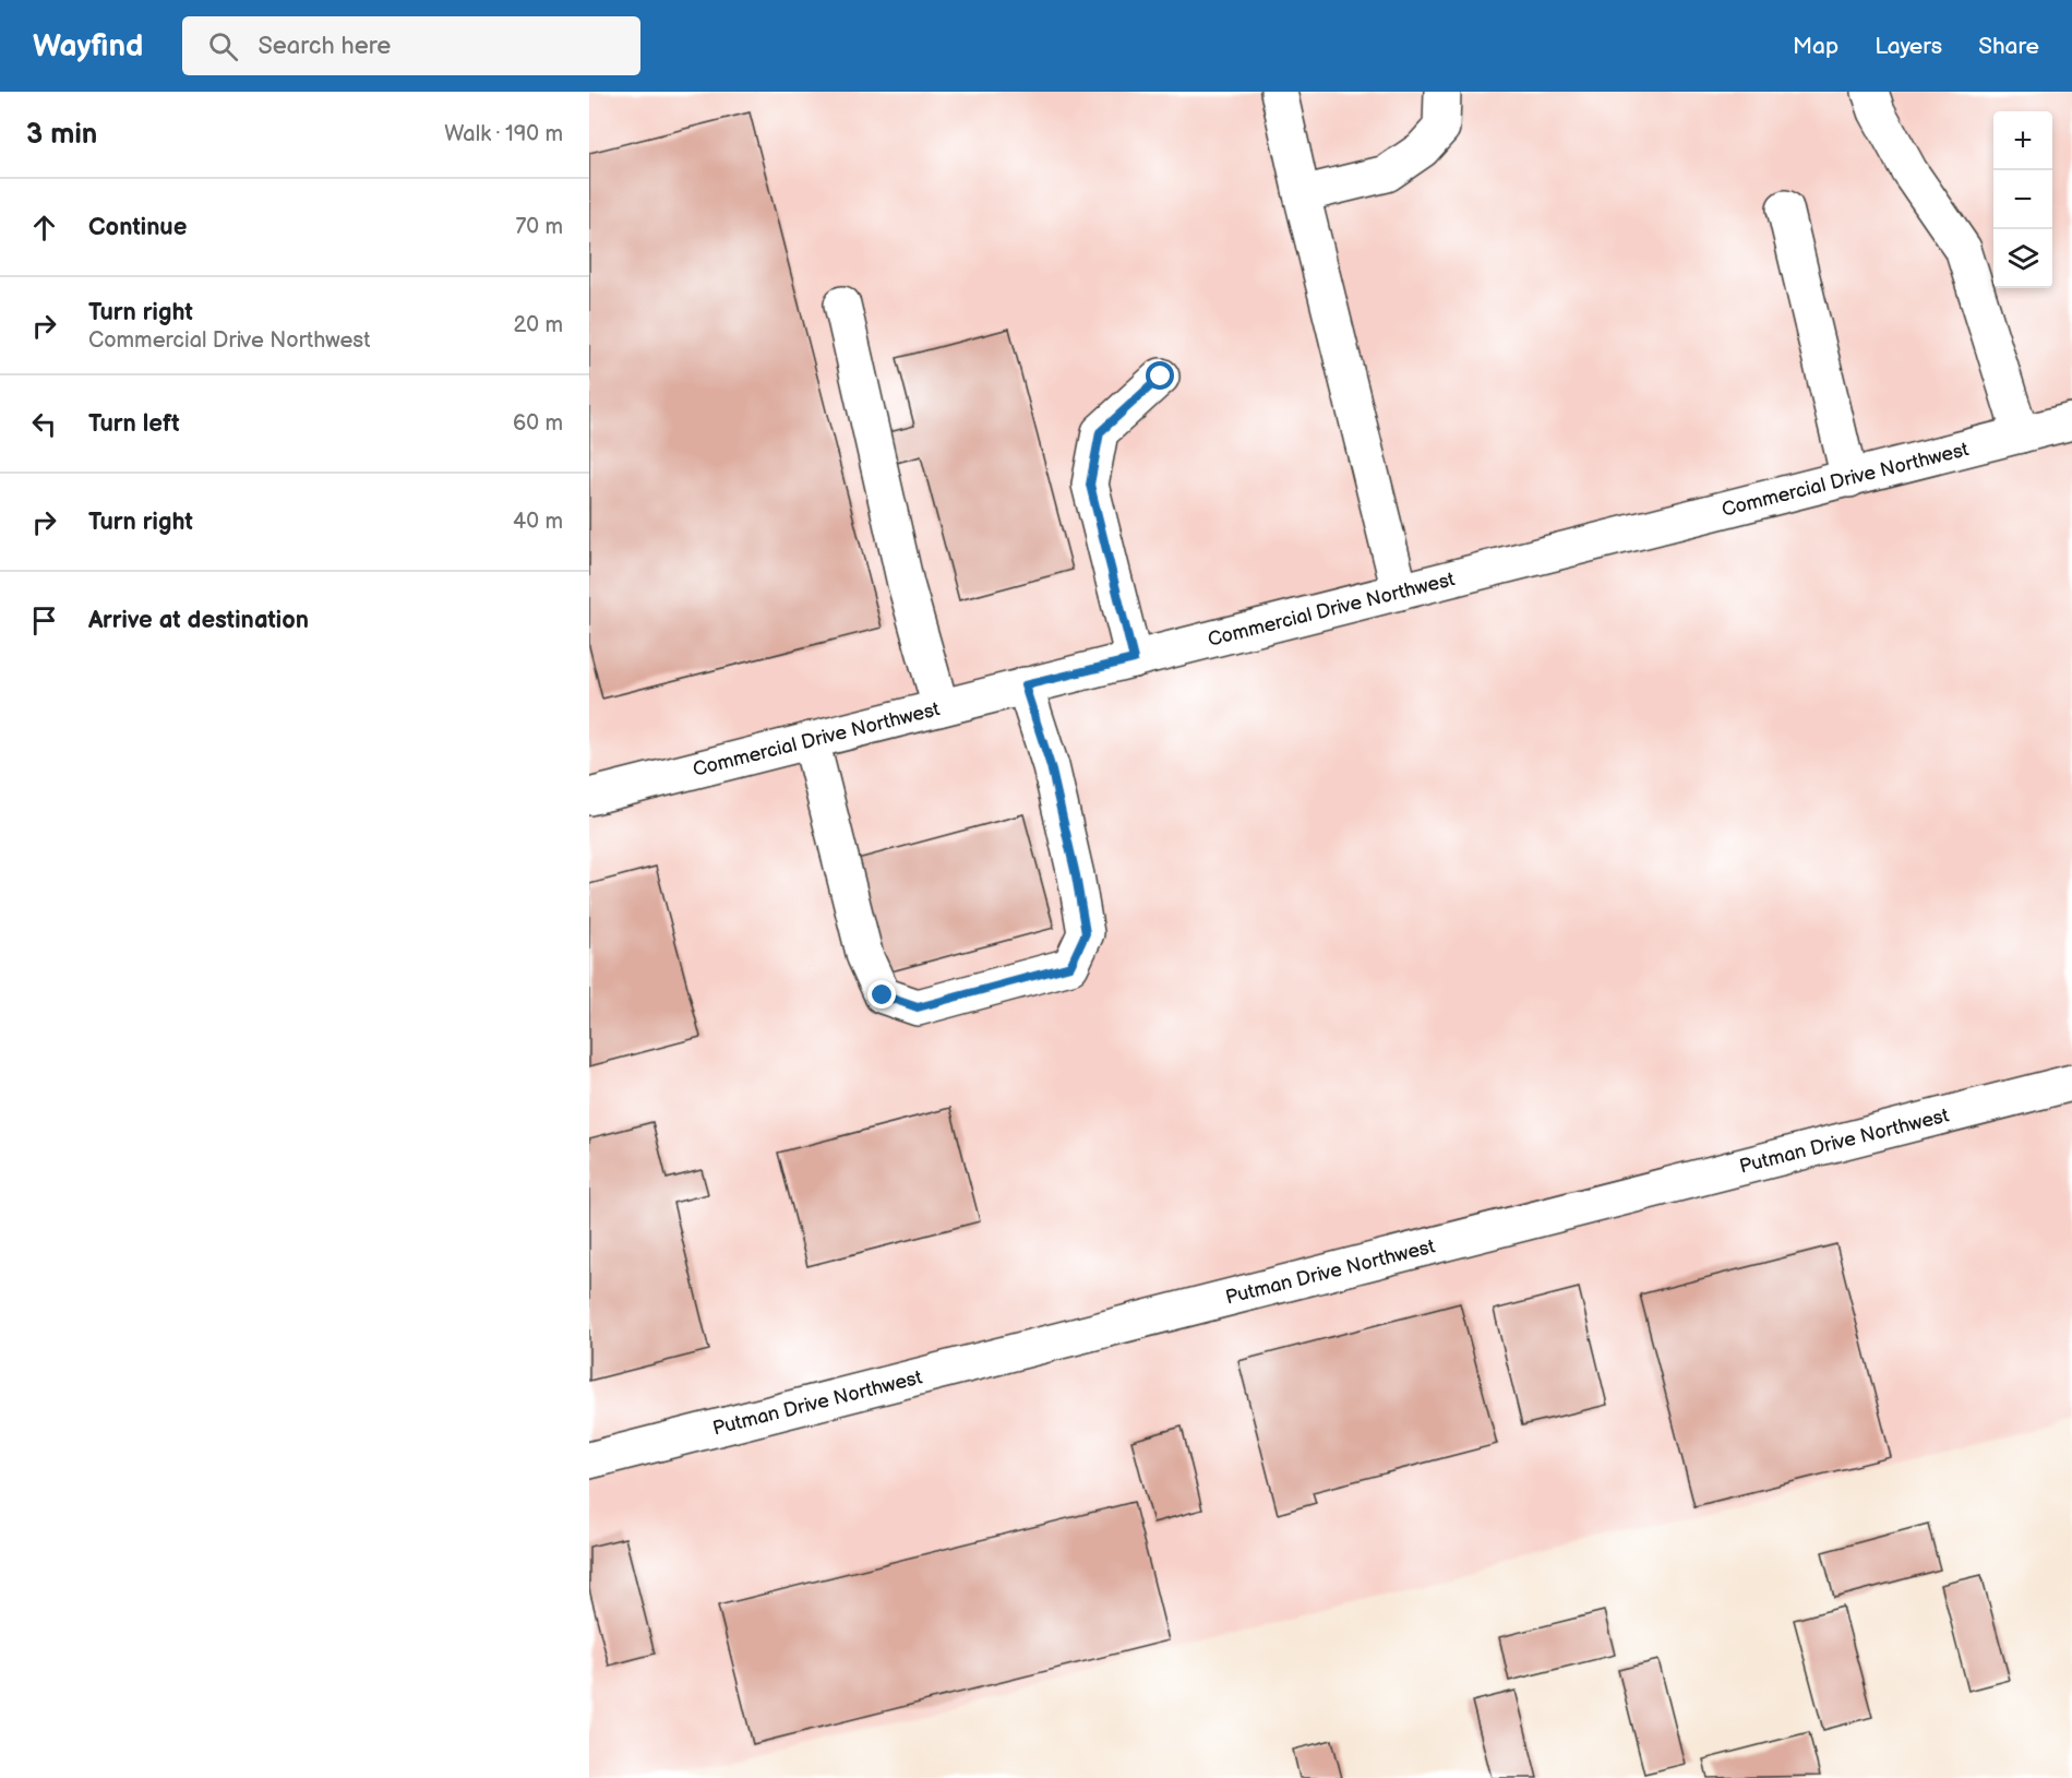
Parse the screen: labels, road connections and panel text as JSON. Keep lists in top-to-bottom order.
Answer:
{
  "streets": {
    "street": ["Commercial Drive Northwest", "Putman Drive Northwest"]
  },
  "page": {
    "header": "Wayfind",
    "search": "Search here",
    "nav": ["Map", "Layers", "Share"],
    "heading": ["3 min", "Walk · 190 m"],
    "map_buttons": ["+", "−"],
    "list": [
      ["Continue", "70 m"],
      ["Turn right", "Commercial Drive Northwest", "20 m"],
      ["Turn left", "60 m"],
      ["Turn right", "40 m"],
      "Arrive at destination"
    ]
  }
}
